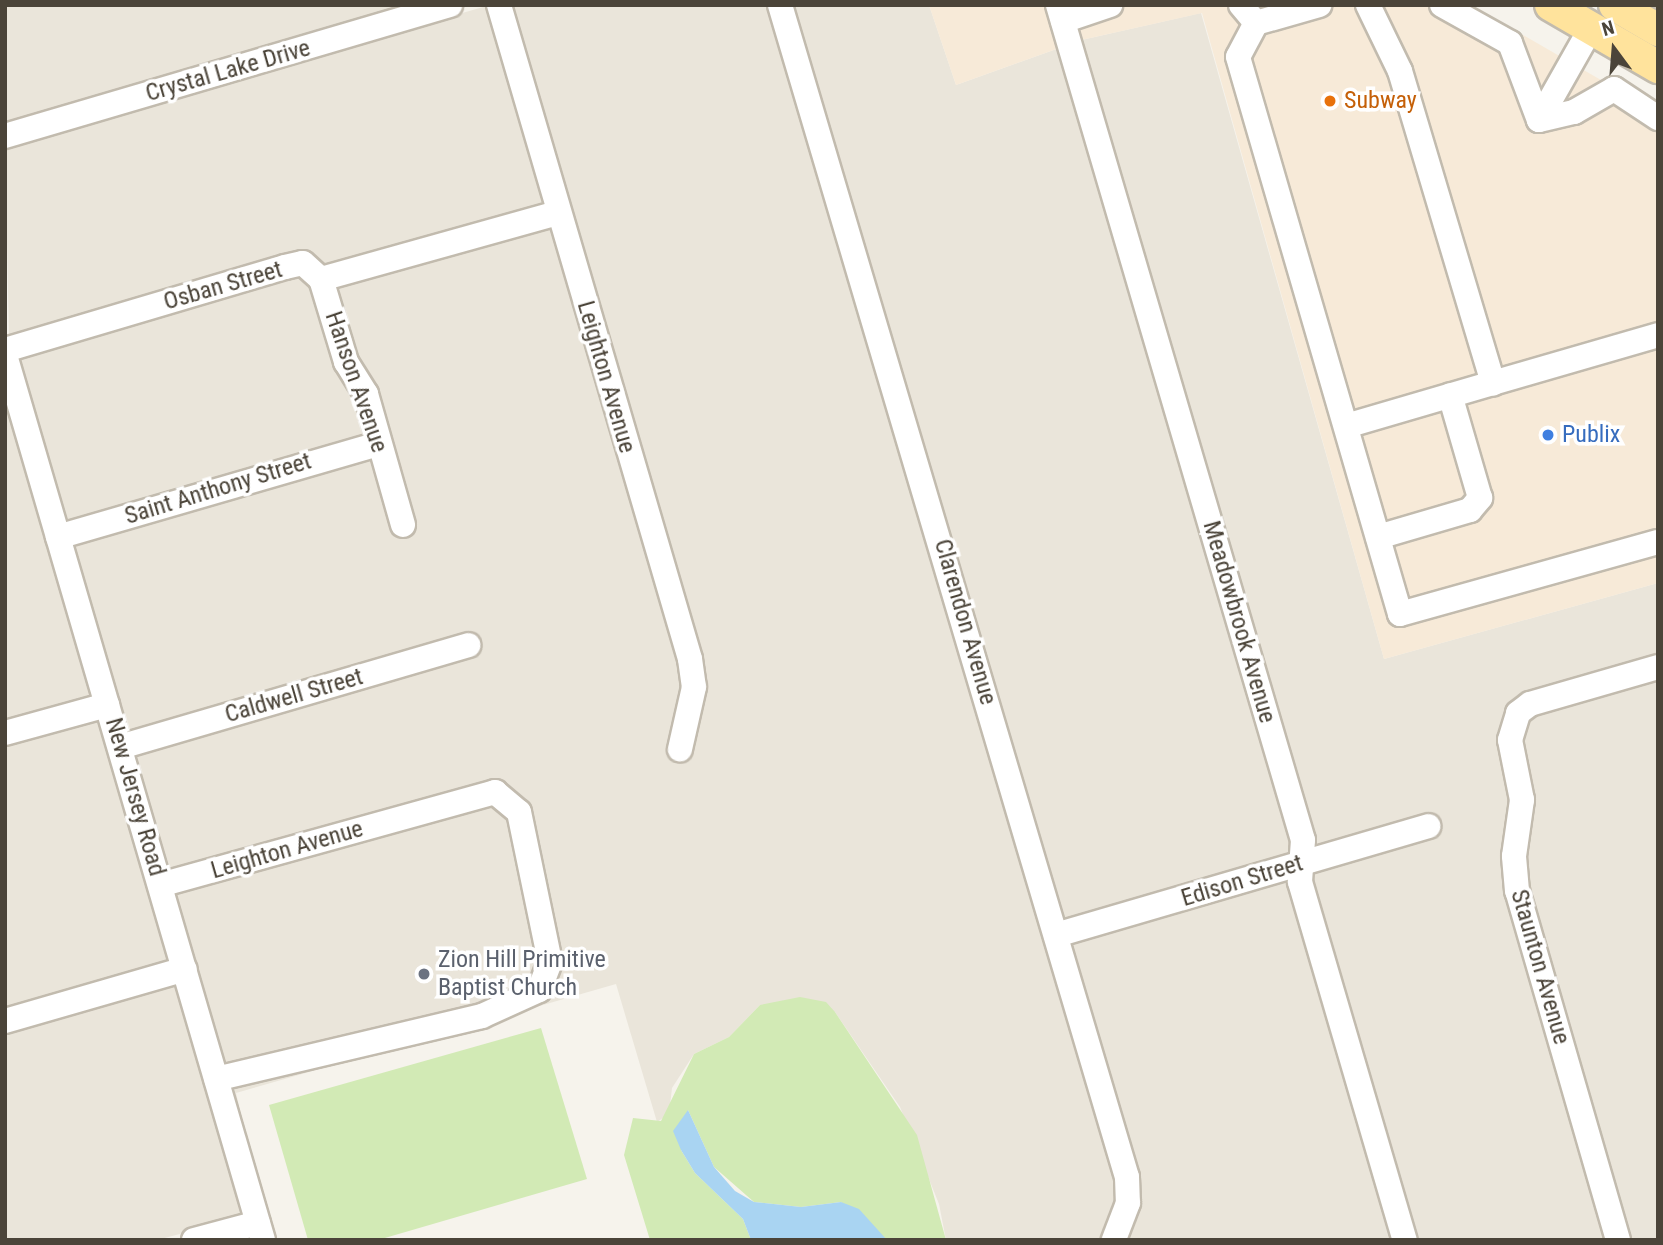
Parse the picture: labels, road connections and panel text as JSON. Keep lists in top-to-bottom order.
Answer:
{
  "streets": {
    "street": [
      "Crystal Lake Drive",
      "Osban Street",
      "Leighton Avenue",
      "Hanson Avenue",
      "Saint Anthony Street",
      "Clarendon Avenue",
      "Meadowbrook Avenue",
      "Caldwell Street",
      "New Jersey Road",
      "Edison Street",
      "Staunton Avenue"
    ]
  },
  "crossings": [
    ["Osban Street", "Leighton Avenue"],
    ["Osban Street", "Hanson Avenue"],
    ["Leighton Avenue", "New Jersey Road"],
    ["Hanson Avenue", "Saint Anthony Street"],
    ["Saint Anthony Street", "New Jersey Road"],
    ["Clarendon Avenue", "Edison Street"],
    ["Meadowbrook Avenue", "Edison Street"],
    ["Caldwell Street", "New Jersey Road"]
  ],
  "places": ["Subway", "Publix", "Zion Hill Primitive Baptist Church"],
  "north": "top"
}
